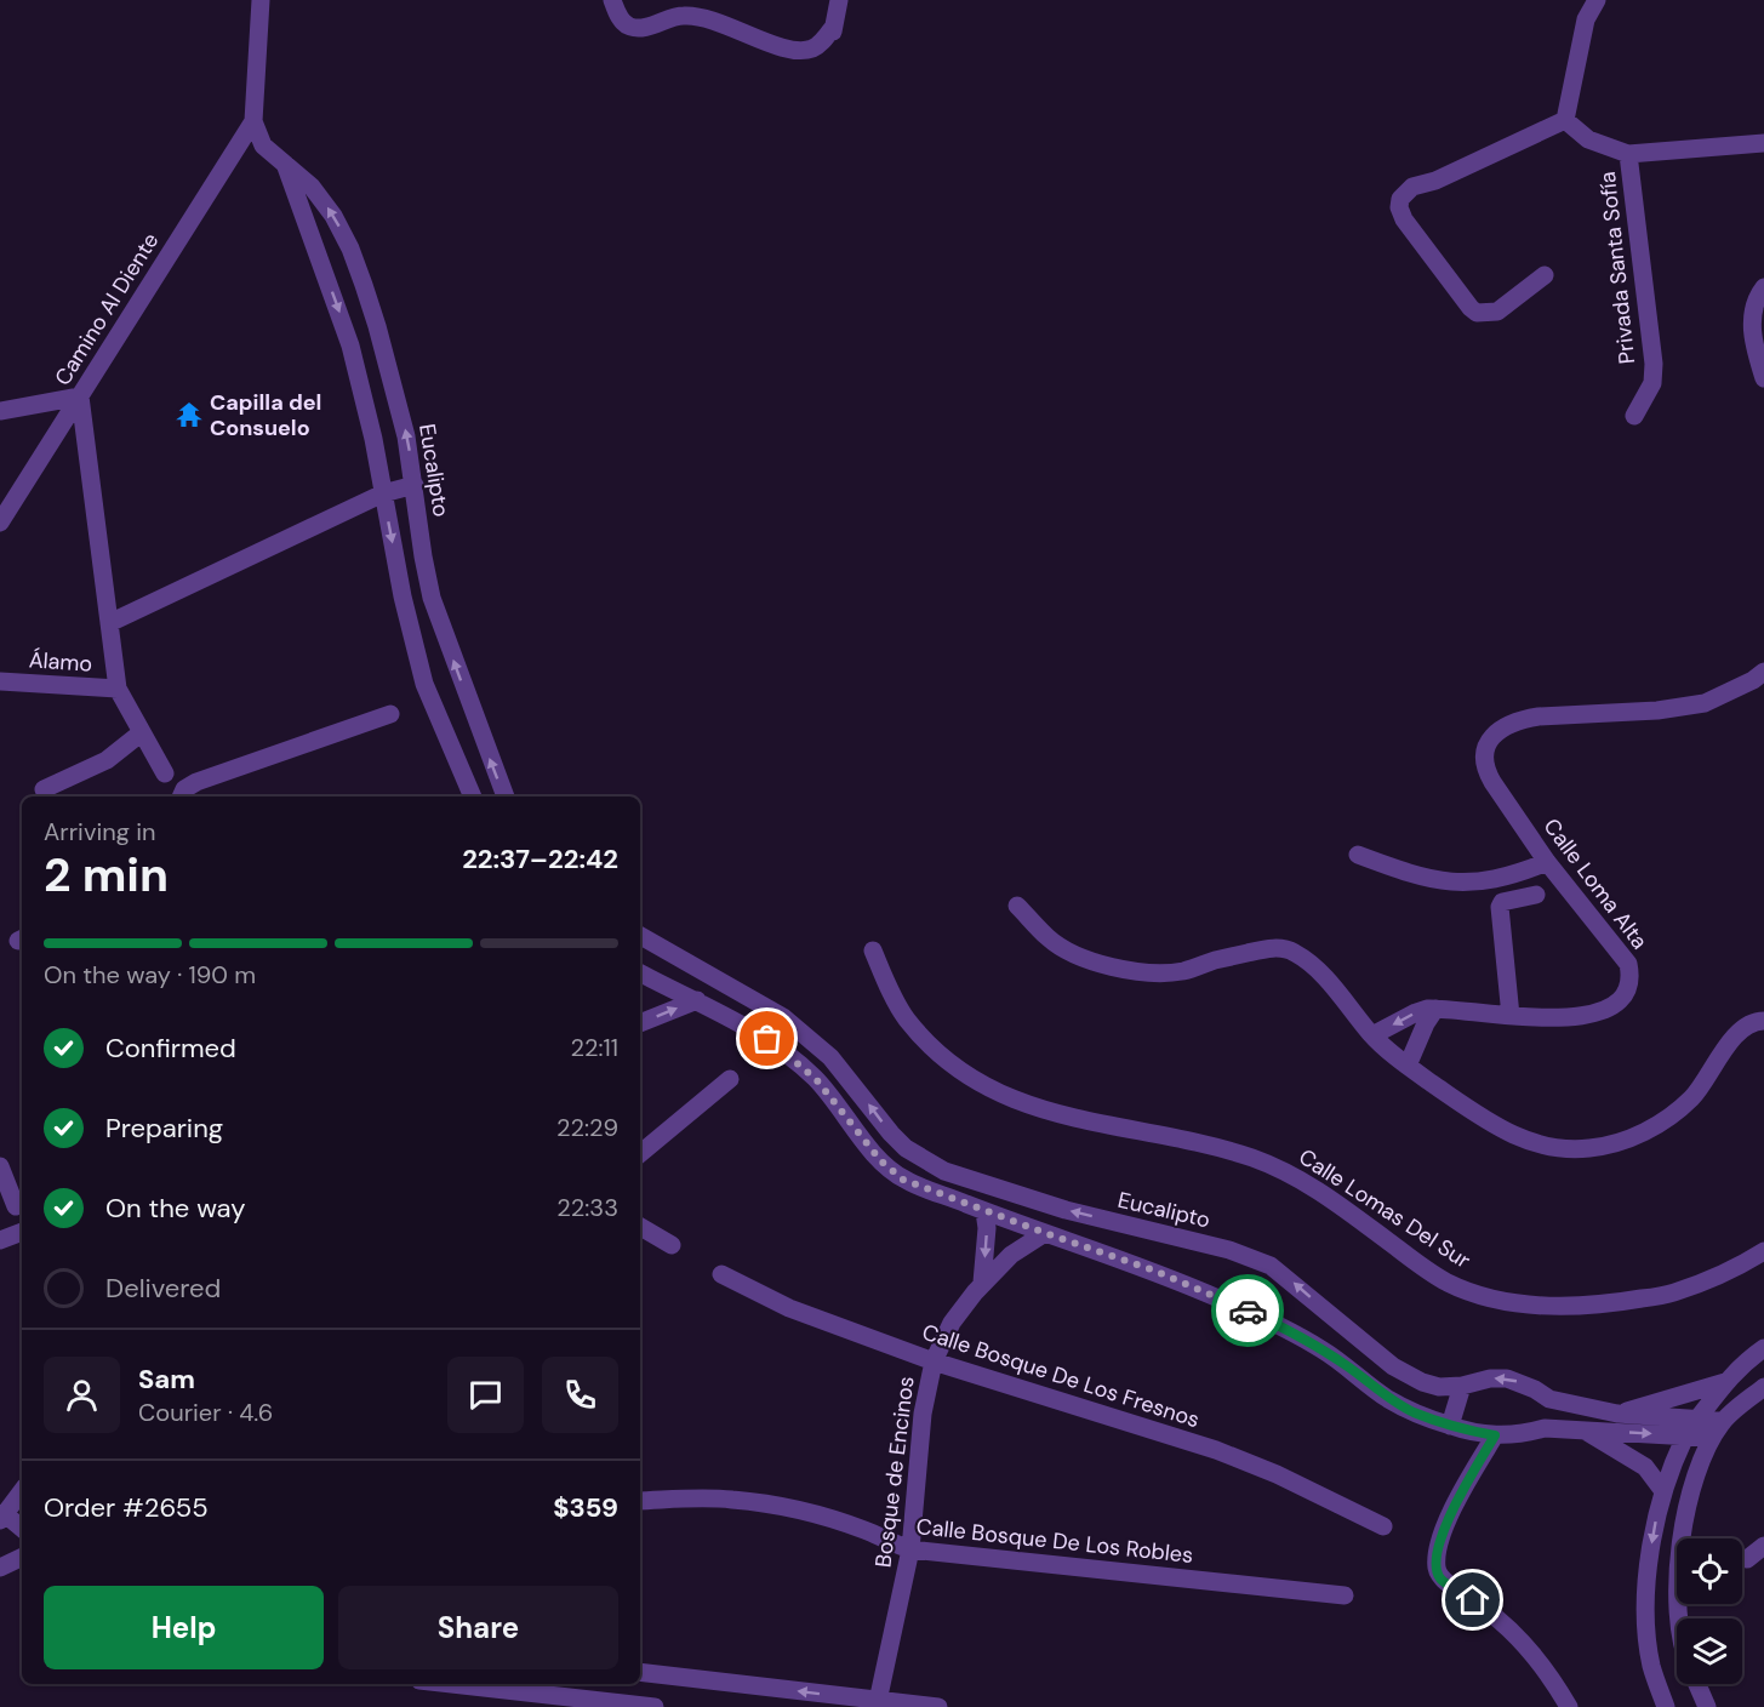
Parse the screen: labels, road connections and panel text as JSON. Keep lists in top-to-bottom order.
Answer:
{
  "streets": {
    "street": [
      "Privada Santa Sofía",
      "Camino Al Diente",
      "Eucalipto",
      "Álamo",
      "Calle Loma Alta",
      "Calle Lomas Del Sur",
      "Calle Bosque De Los Fresnos",
      "Bosque de Encinos",
      "Calle Bosque De Los Robles"
    ]
  },
  "crossings": [
    ["Camino Al Diente", "Eucalipto"],
    ["Calle Bosque De Los Fresnos", "Bosque de Encinos"],
    ["Bosque de Encinos", "Calle Bosque De Los Robles"]
  ],
  "places": {
    "temple": ["Capilla del Consuelo"]
  },
  "page": {
    "heading": ["2 min", "Arriving in", "22:37–22:42"],
    "panel": [
      "Sam",
      "Courier · 4.6",
      "Order #2655",
      "$359"
    ],
    "bar": "On the way · 190 m",
    "list": [
      ["Confirmed", "22:11"],
      ["Preparing", "22:29"],
      ["On the way", "22:33"],
      "Delivered"
    ],
    "buttons": ["Help", "Share"]
  }
}
